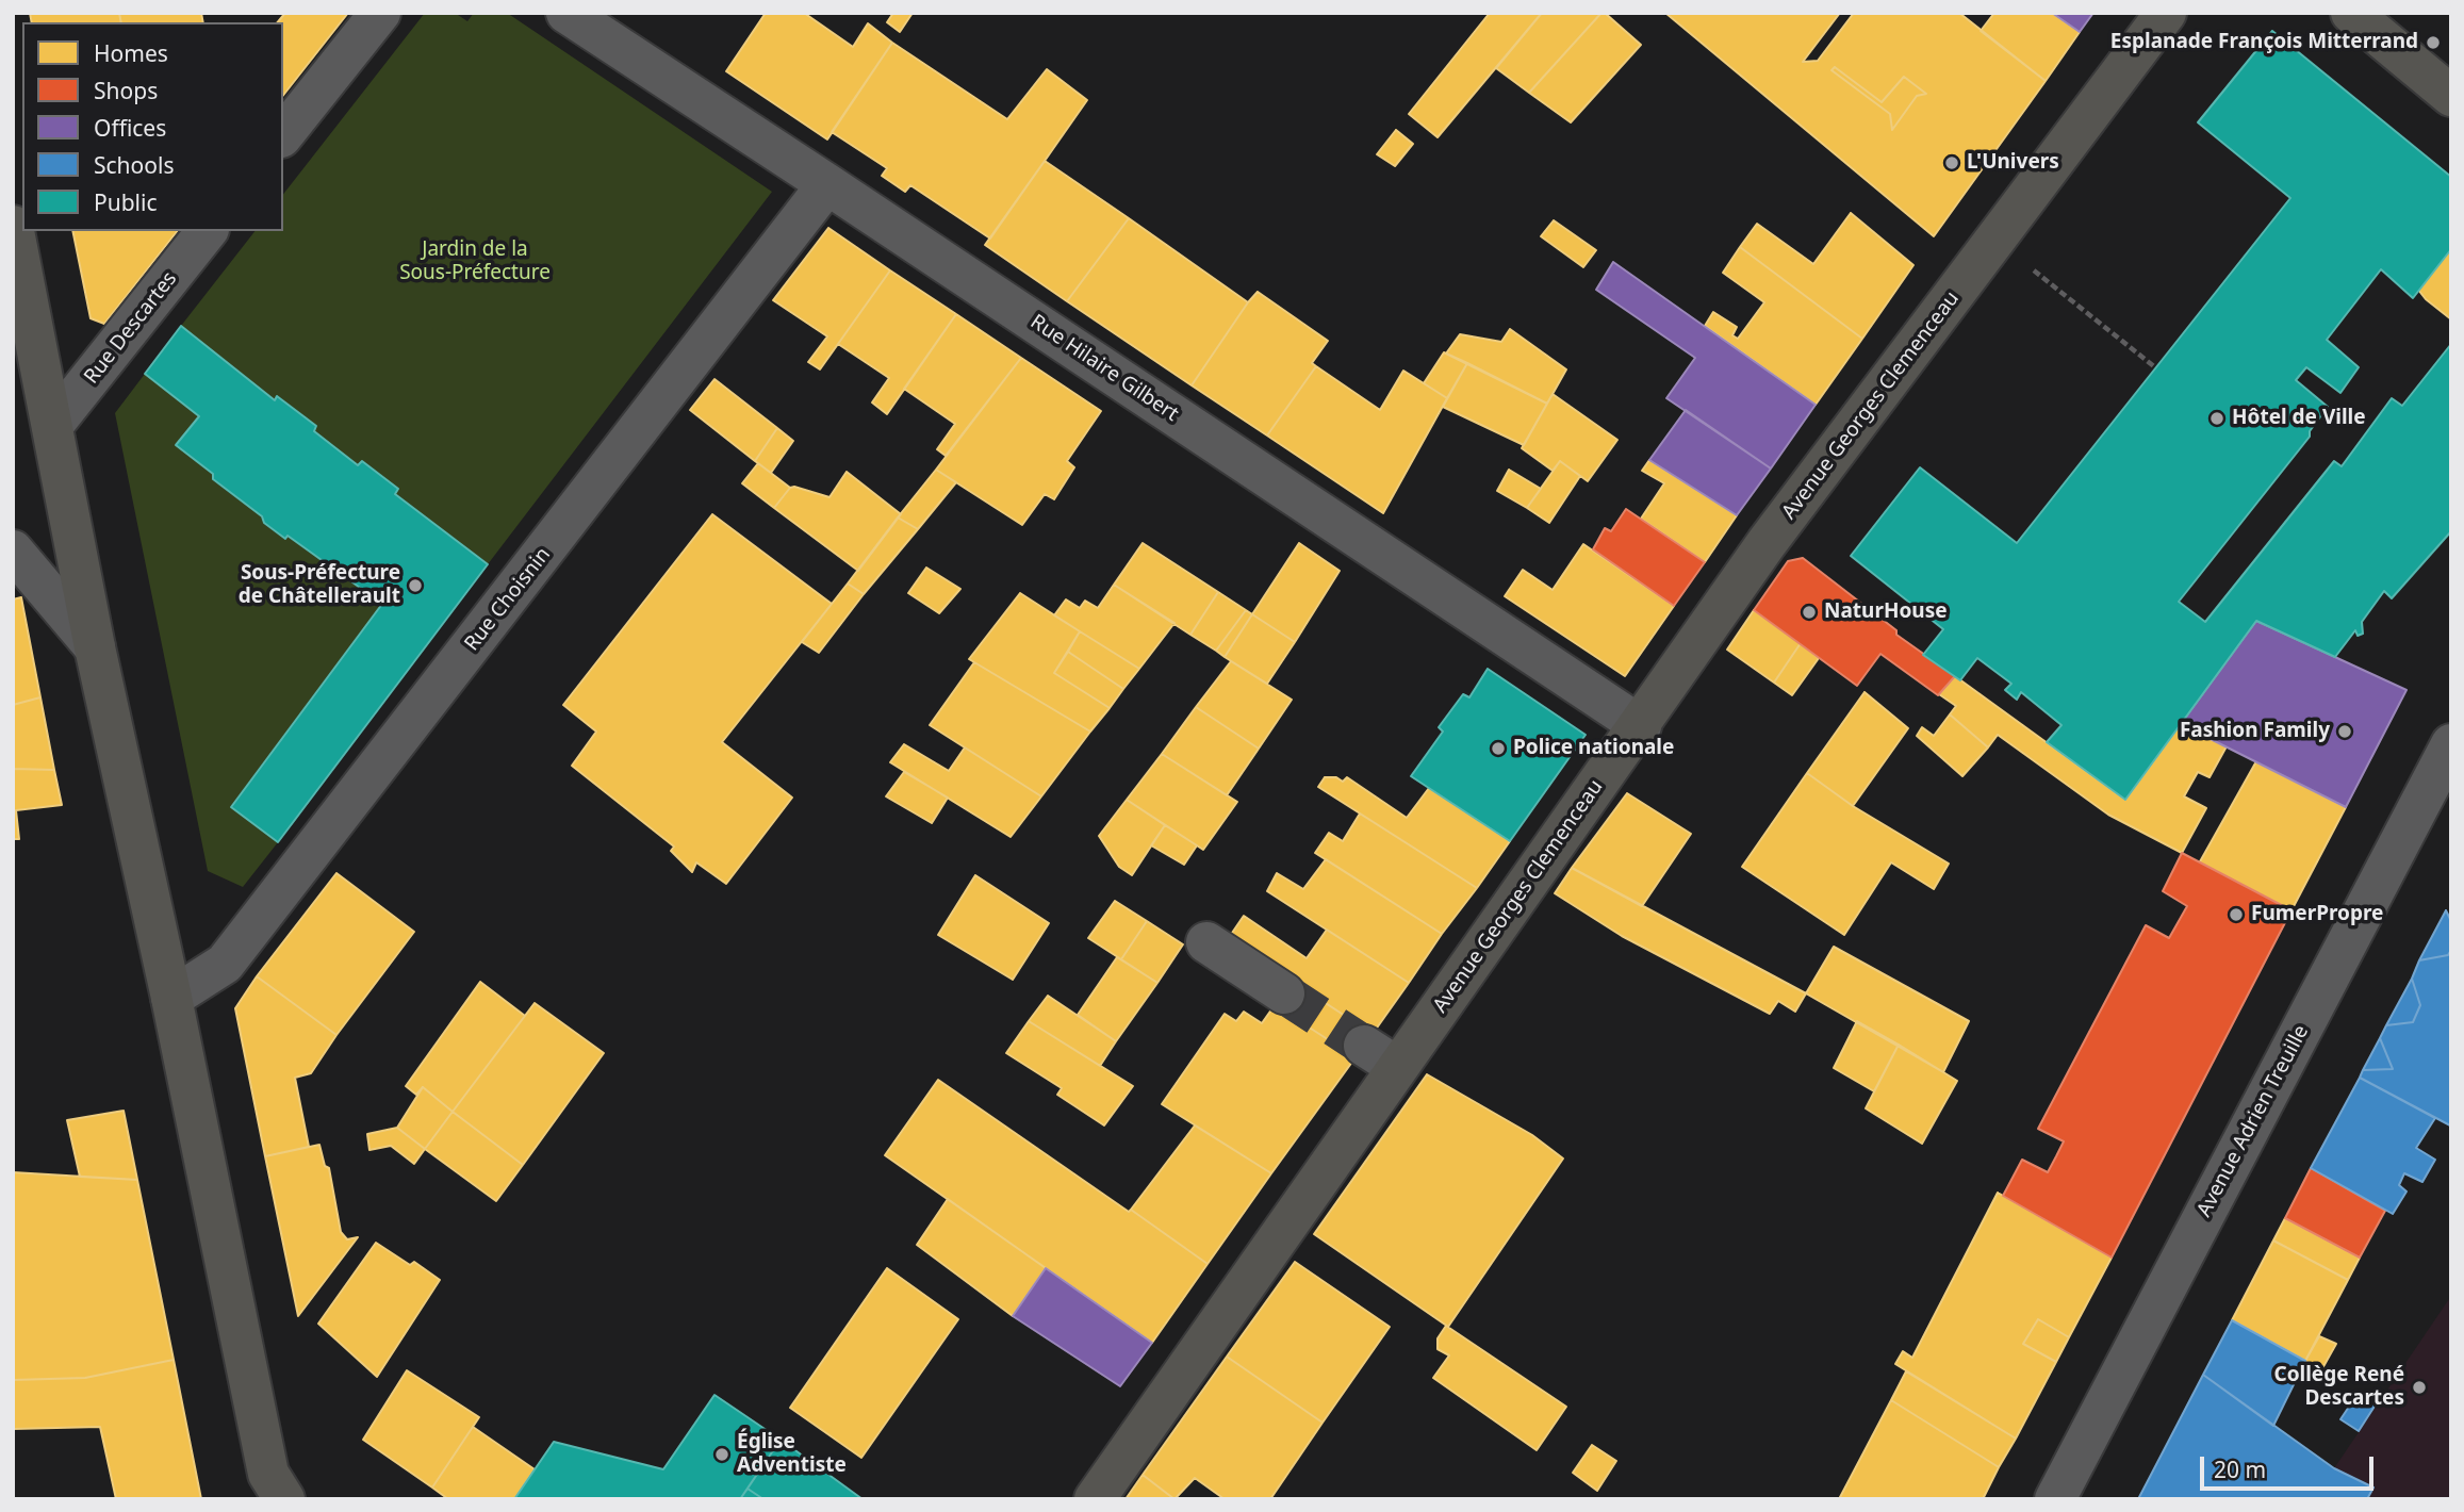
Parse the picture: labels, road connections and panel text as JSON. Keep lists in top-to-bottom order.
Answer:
{
  "streets": {
    "main road": ["Avenue Georges Clemenceau"],
    "street": [
      "Rue Descartes",
      "Rue Hilaire Gilbert",
      "Rue Choisnin",
      "Avenue Adrien Treuille"
    ]
  },
  "crossings": [
    ["Rue Hilaire Gilbert", "Avenue Georges Clemenceau"],
    ["Rue Hilaire Gilbert", "Rue Choisnin"]
  ],
  "parks": ["Jardin de la Sous-Préfecture"],
  "places": [
    "Esplanade François Mitterrand",
    "L'Univers",
    "Hôtel de Ville",
    "Sous-Préfecture de Châtellerault",
    "NaturHouse",
    "Fashion Family",
    "Police nationale",
    "FumerPropre",
    "Collège René Descartes",
    "Église Adventiste"
  ],
  "legend": [
    "Homes",
    "Shops",
    "Offices",
    "Schools",
    "Public"
  ],
  "scale_bar": "20 m"
}
